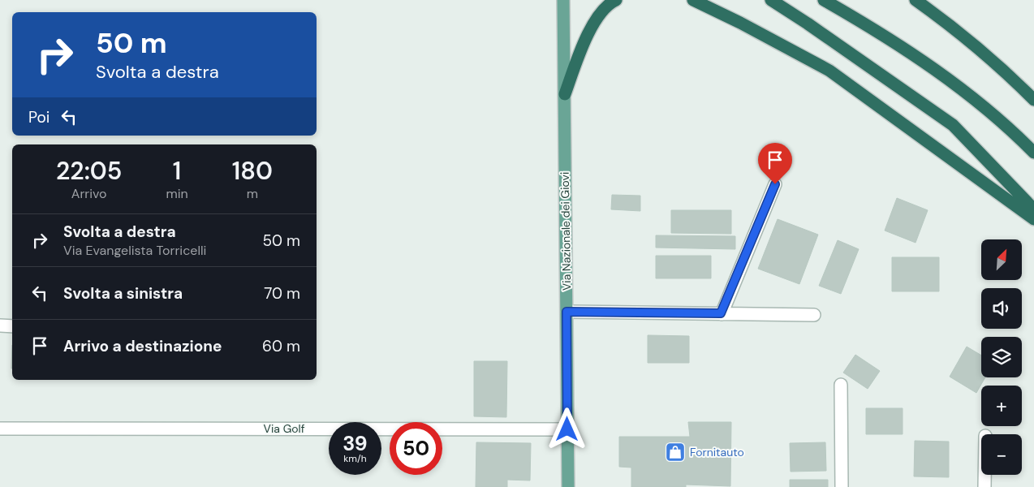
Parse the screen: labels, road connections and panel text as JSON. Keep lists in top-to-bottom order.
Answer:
{
  "streets": {
    "main road": ["Via Nazionale dei Giovi"],
    "street": ["Via Golf"]
  },
  "crossings": [
    ["Via Nazionale dei Giovi", "Via Golf"]
  ],
  "places": {
    "shop": ["Fornitauto"]
  },
  "north": "top right",
  "page": {
    "turn": ["50 m", "Svolta a destra"],
    "then": "Poi",
    "eta": [
      "22:05",
      "Arrivo",
      "1",
      "min",
      "180",
      "m"
    ],
    "list": [
      {
        "name": "Svolta a destra",
        "note": "Via Evangelista Torricelli",
        "value": "50 m"
      },
      {
        "name": "Svolta a sinistra",
        "value": "70 m"
      },
      {
        "name": "Arrivo a destinazione",
        "value": "60 m"
      }
    ],
    "map_buttons": ["+", "−"],
    "speed": "39 km/h",
    "limit": "50"
  }
}
